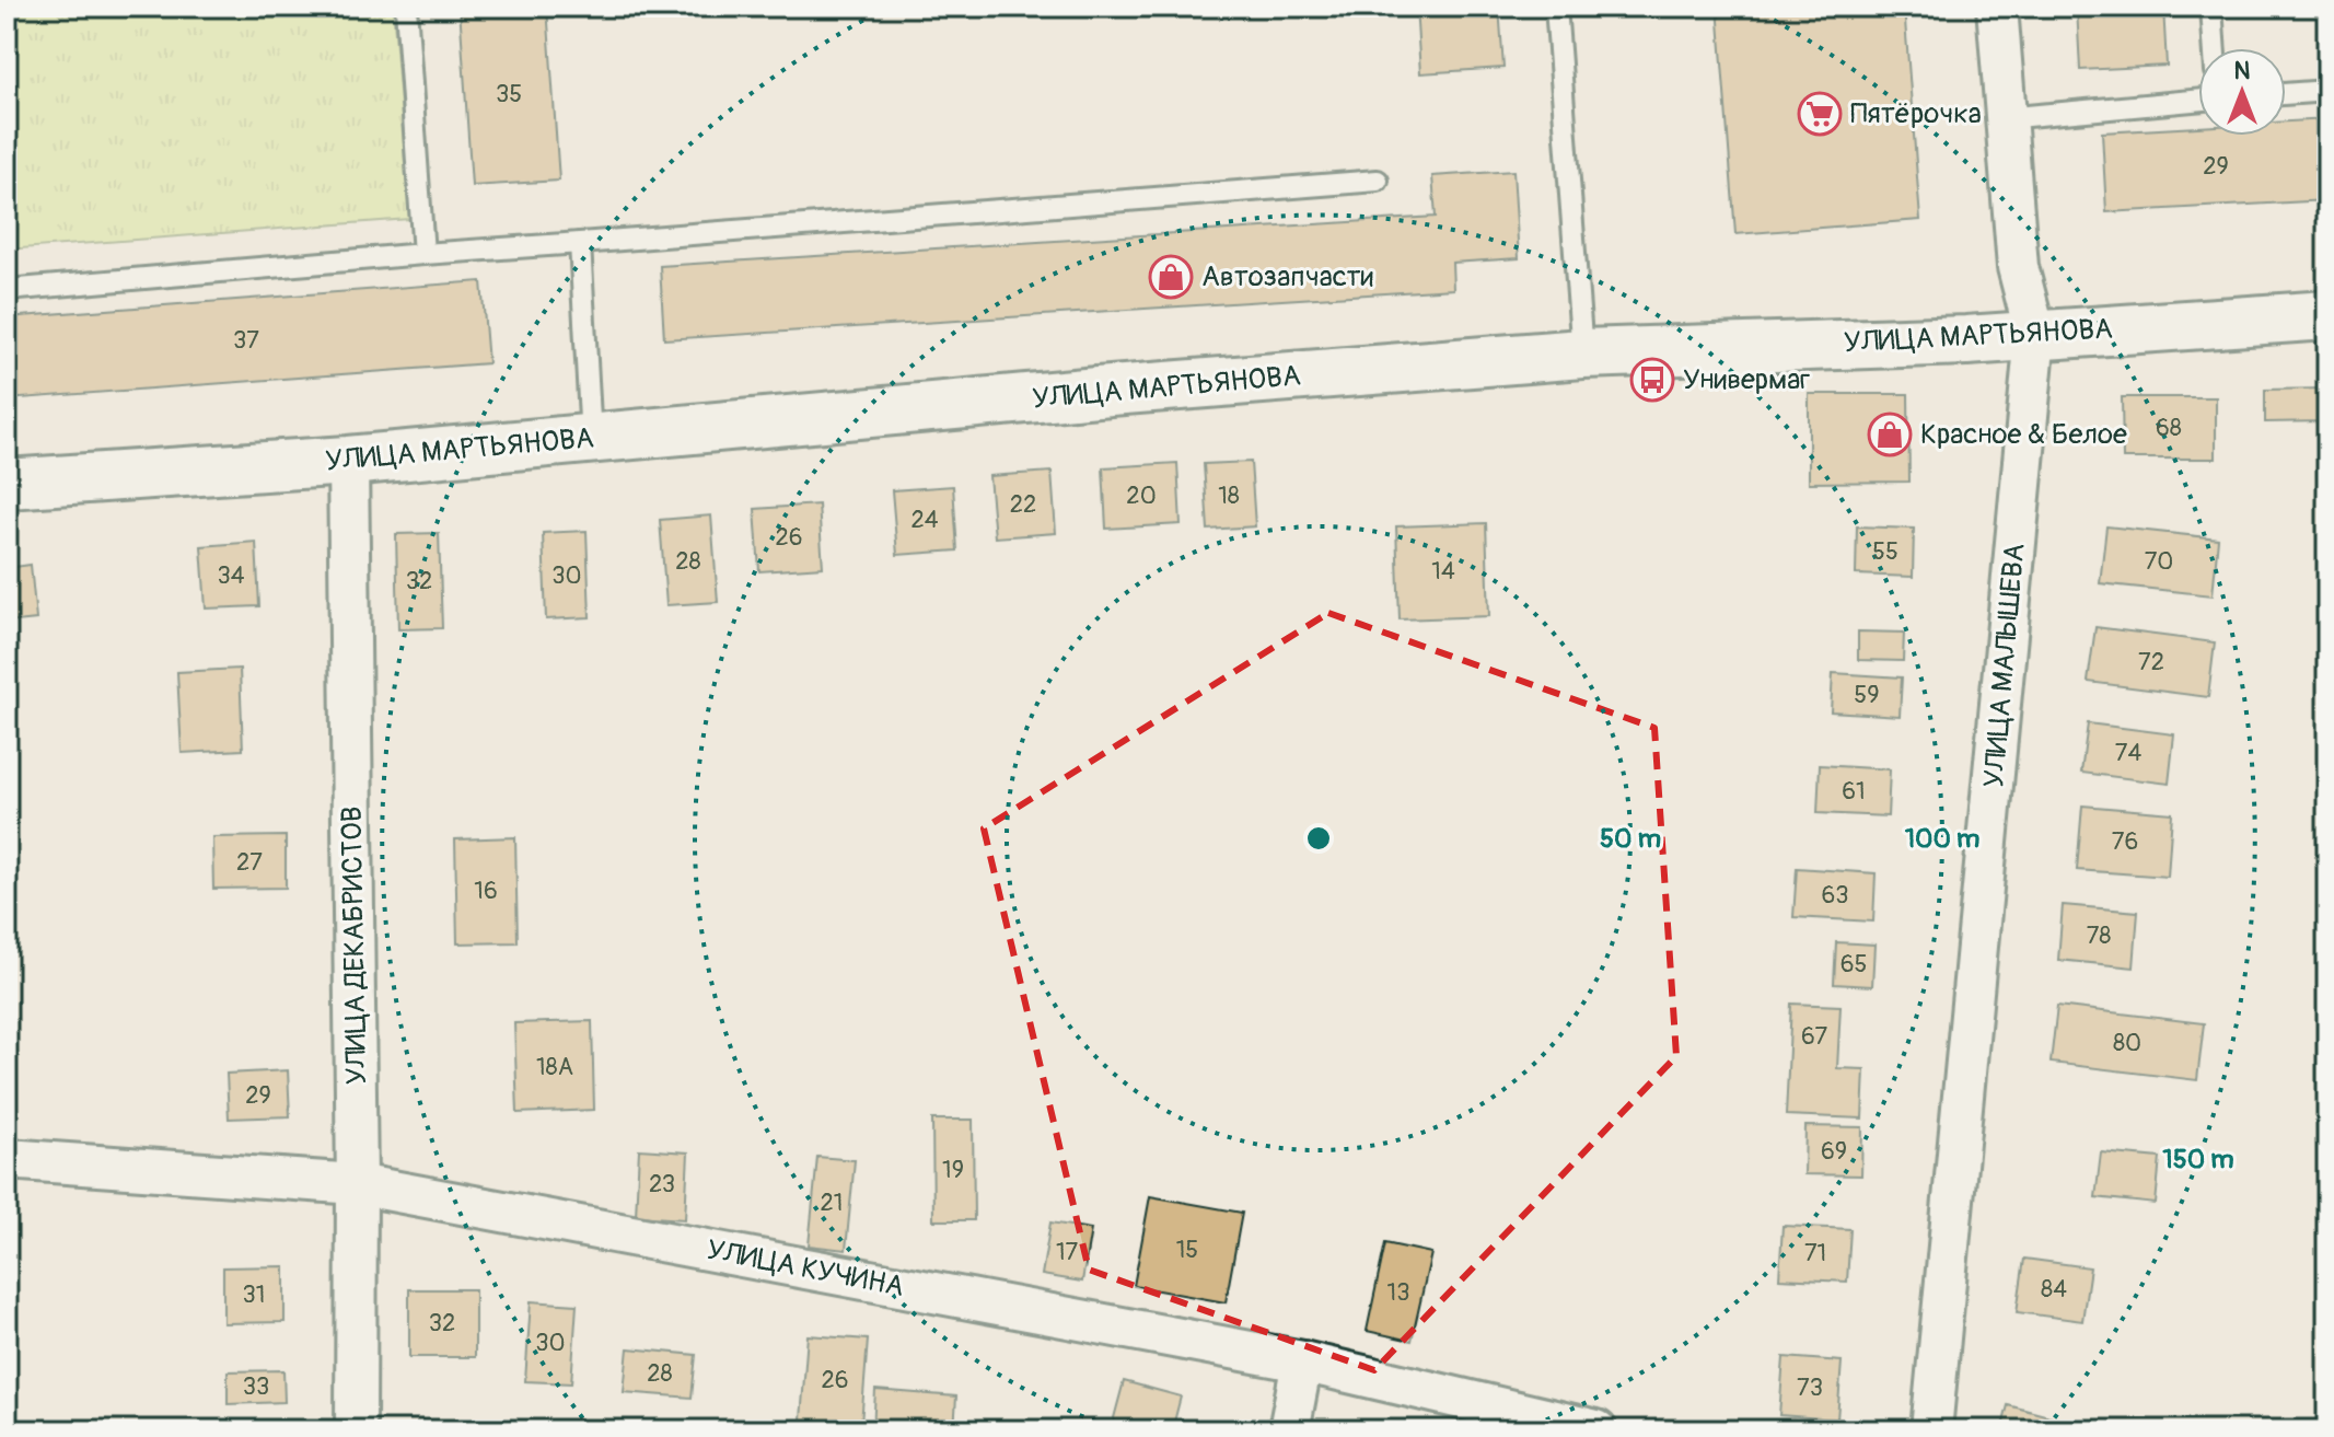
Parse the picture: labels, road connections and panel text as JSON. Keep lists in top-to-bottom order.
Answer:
{
  "streets": {
    "main road": ["УЛИЦА МАРТЬЯНОВА"],
    "street": ["УЛИЦА МАЛЫШЕВА", "УЛИЦА ДЕКАБРИСТОВ", "УЛИЦА КУЧИНА"]
  },
  "crossings": [
    ["УЛИЦА МАРТЬЯНОВА", "УЛИЦА МАЛЫШЕВА"],
    ["УЛИЦА МАРТЬЯНОВА", "УЛИЦА ДЕКАБРИСТОВ"],
    ["УЛИЦА ДЕКАБРИСТОВ", "УЛИЦА КУЧИНА"]
  ],
  "places": {
    "supermarket": ["Пятёрочка"],
    "shop": ["Автозапчасти", "Красное & Белое"],
    "bus stop": ["Универмаг"]
  },
  "house_numbers": [
    "35",
    "29",
    "37",
    "68",
    "20",
    "18",
    "22",
    "24",
    "26",
    "55",
    "28",
    "70",
    "14",
    "34",
    "30",
    "32",
    "72",
    "59",
    "74",
    "61",
    "76",
    "27",
    "16",
    "63",
    "78",
    "65",
    "67",
    "80",
    "18А",
    "29",
    "69",
    "19",
    "23",
    "21",
    "15",
    "17",
    "71",
    "84",
    "13",
    "31",
    "32",
    "30",
    "28",
    "26",
    "33",
    "73"
  ],
  "north": "top",
  "rings": ["50 m", "100 m", "150 m"]
}
